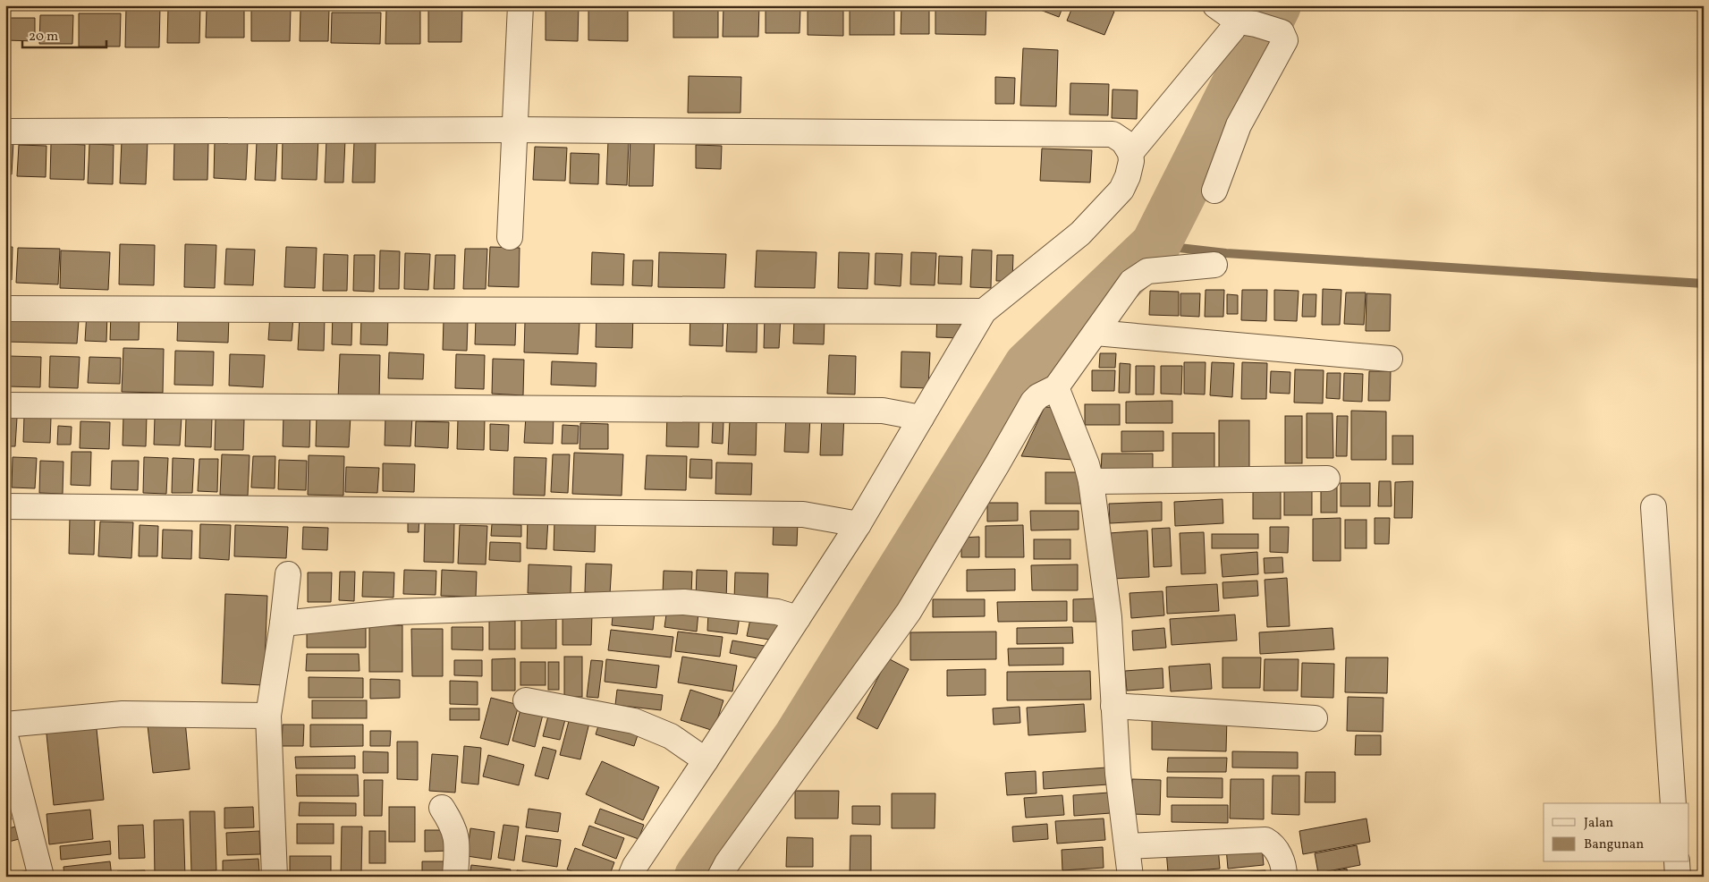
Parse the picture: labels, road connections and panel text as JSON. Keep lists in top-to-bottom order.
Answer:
{
  "legend": ["Jalan", "Bangunan"],
  "scale_bar": "20 m"
}
